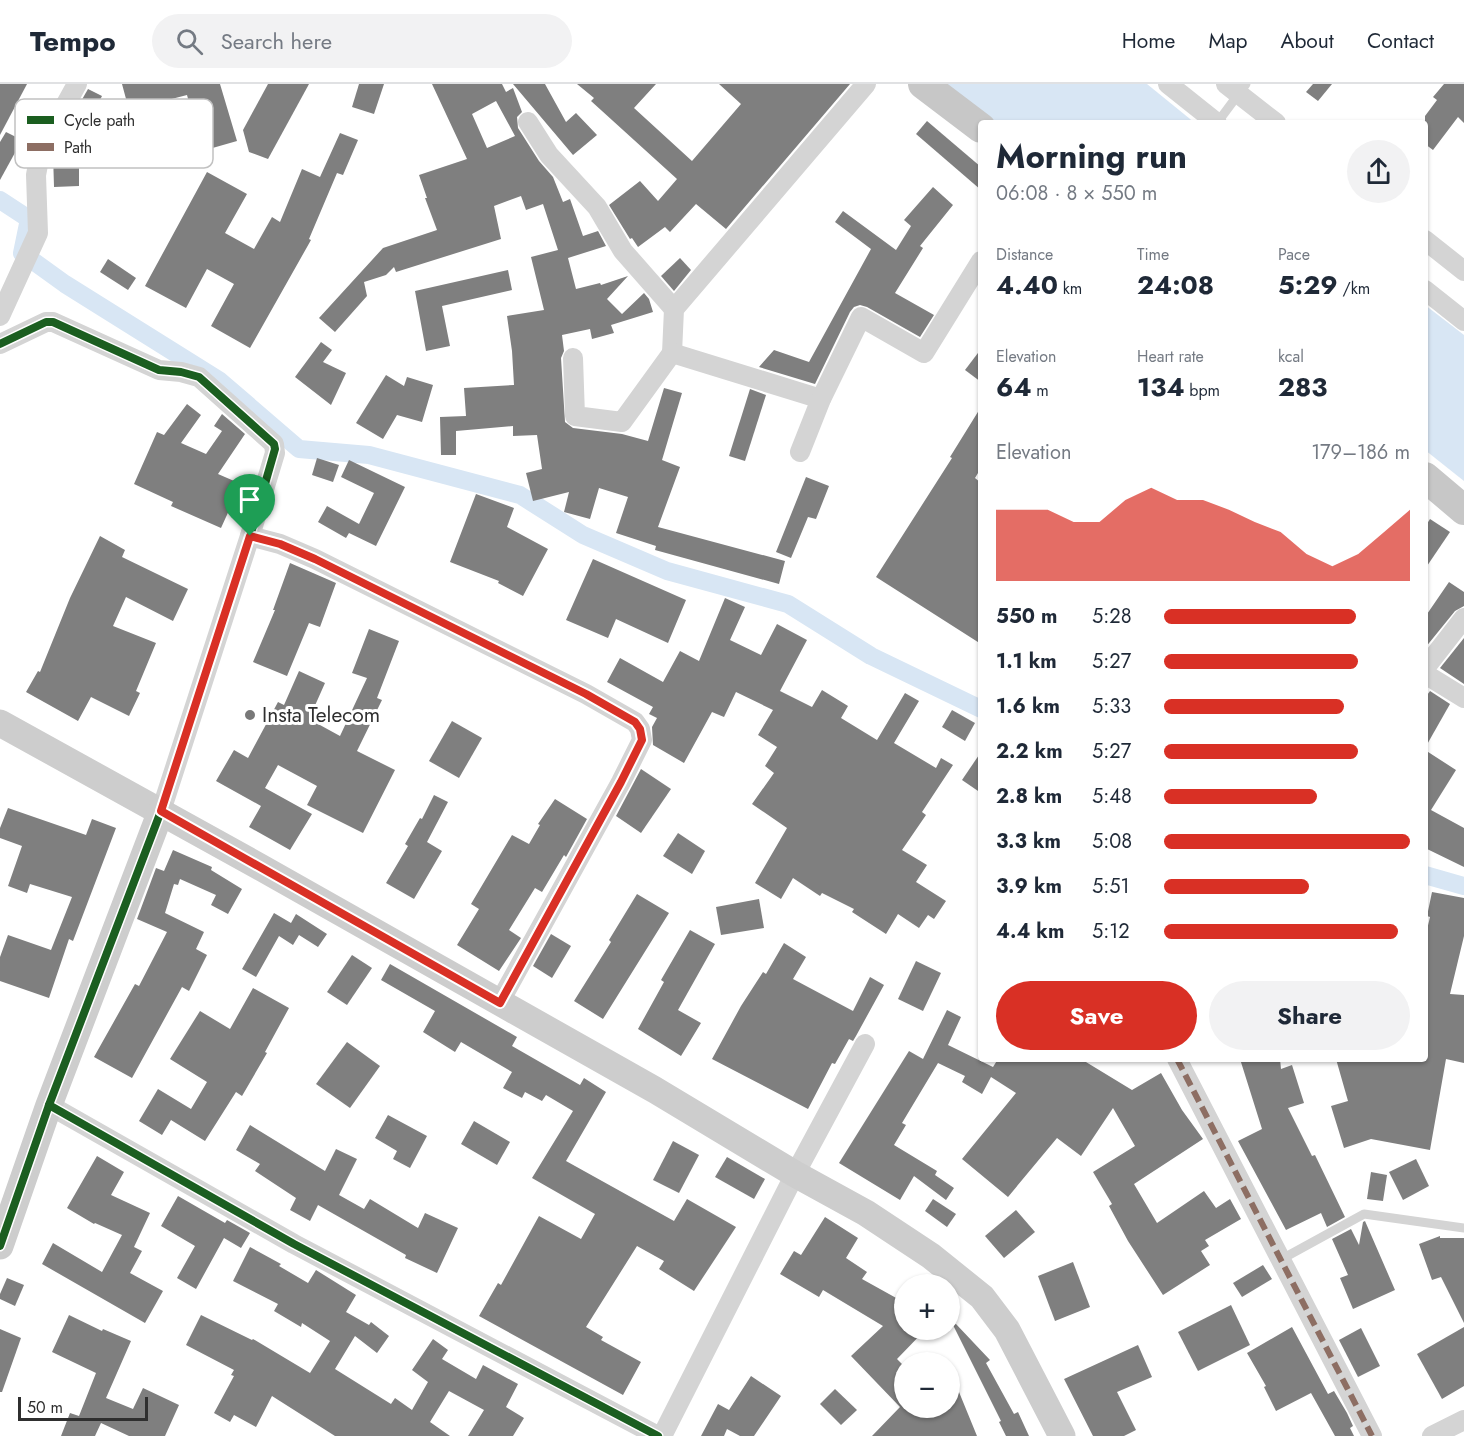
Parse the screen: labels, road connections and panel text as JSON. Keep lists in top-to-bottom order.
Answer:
{
  "places": ["Insta Telecom"],
  "legend": ["Cycle path", "Path"],
  "scale_bar": "50 m",
  "page": {
    "header": "Tempo",
    "search": "Search here",
    "nav": [
      "Home",
      "Map",
      "About",
      "Contact"
    ],
    "heading": ["Morning run", "06:08 · 8 × 550 m"],
    "stats": [
      ["Distance", "4.40 km"],
      ["Time", "24:08"],
      ["Pace", "5:29 /km"],
      ["Elevation", "64 m"],
      ["Heart rate", "134 bpm"],
      ["kcal", "283"]
    ],
    "chart": ["Elevation", "179–186 m"],
    "list": [
      {
        "name": "550 m",
        "note": "5:28"
      },
      {
        "name": "1.1 km",
        "note": "5:27"
      },
      {
        "name": "1.6 km",
        "note": "5:33"
      },
      {
        "name": "2.2 km",
        "note": "5:27"
      },
      {
        "name": "2.8 km",
        "note": "5:48"
      },
      {
        "name": "3.3 km",
        "note": "5:08"
      },
      {
        "name": "3.9 km",
        "note": "5:51"
      },
      {
        "name": "4.4 km",
        "note": "5:12"
      }
    ],
    "buttons": ["Save", "Share"],
    "map_buttons": ["+", "−"],
    "scale": "50 m"
  }
}
